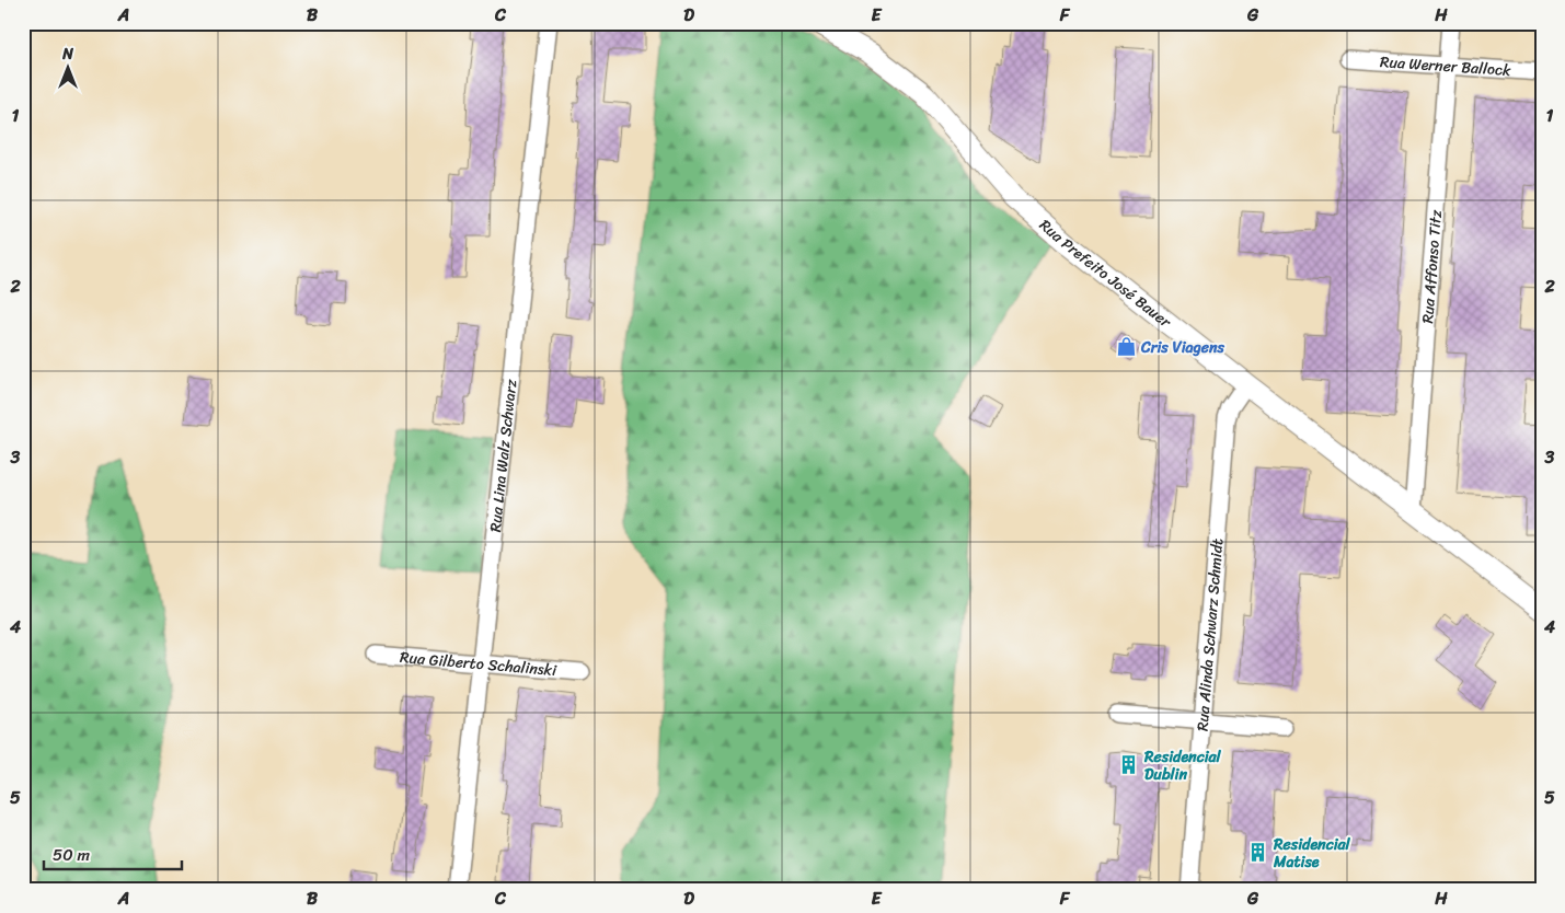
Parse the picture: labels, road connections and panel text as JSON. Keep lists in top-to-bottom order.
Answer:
{
  "streets": {
    "street": [
      "Rua Werner Ballock",
      "Rua Affonso Titz",
      "Rua Prefeito José Bauer",
      "Rua Lina Walz Schwarz",
      "Rua Alinda Schwarz Schmidt",
      "Rua Gilberto Schalinski"
    ]
  },
  "crossings": [
    ["Rua Werner Ballock", "Rua Affonso Titz"],
    ["Rua Affonso Titz", "Rua Prefeito José Bauer"],
    ["Rua Prefeito José Bauer", "Rua Alinda Schwarz Schmidt"],
    ["Rua Lina Walz Schwarz", "Rua Gilberto Schalinski"]
  ],
  "places": {
    "shop": ["Cris Viagens"],
    "building": ["Residencial Dublin", "Residencial Matise"]
  },
  "scale_bar": "50 m",
  "north": "top",
  "grid": {
    "columns": [
      "A",
      "B",
      "C",
      "D",
      "E",
      "F",
      "G",
      "H"
    ],
    "rows": [
      "1",
      "2",
      "3",
      "4",
      "5"
    ]
  }
}
